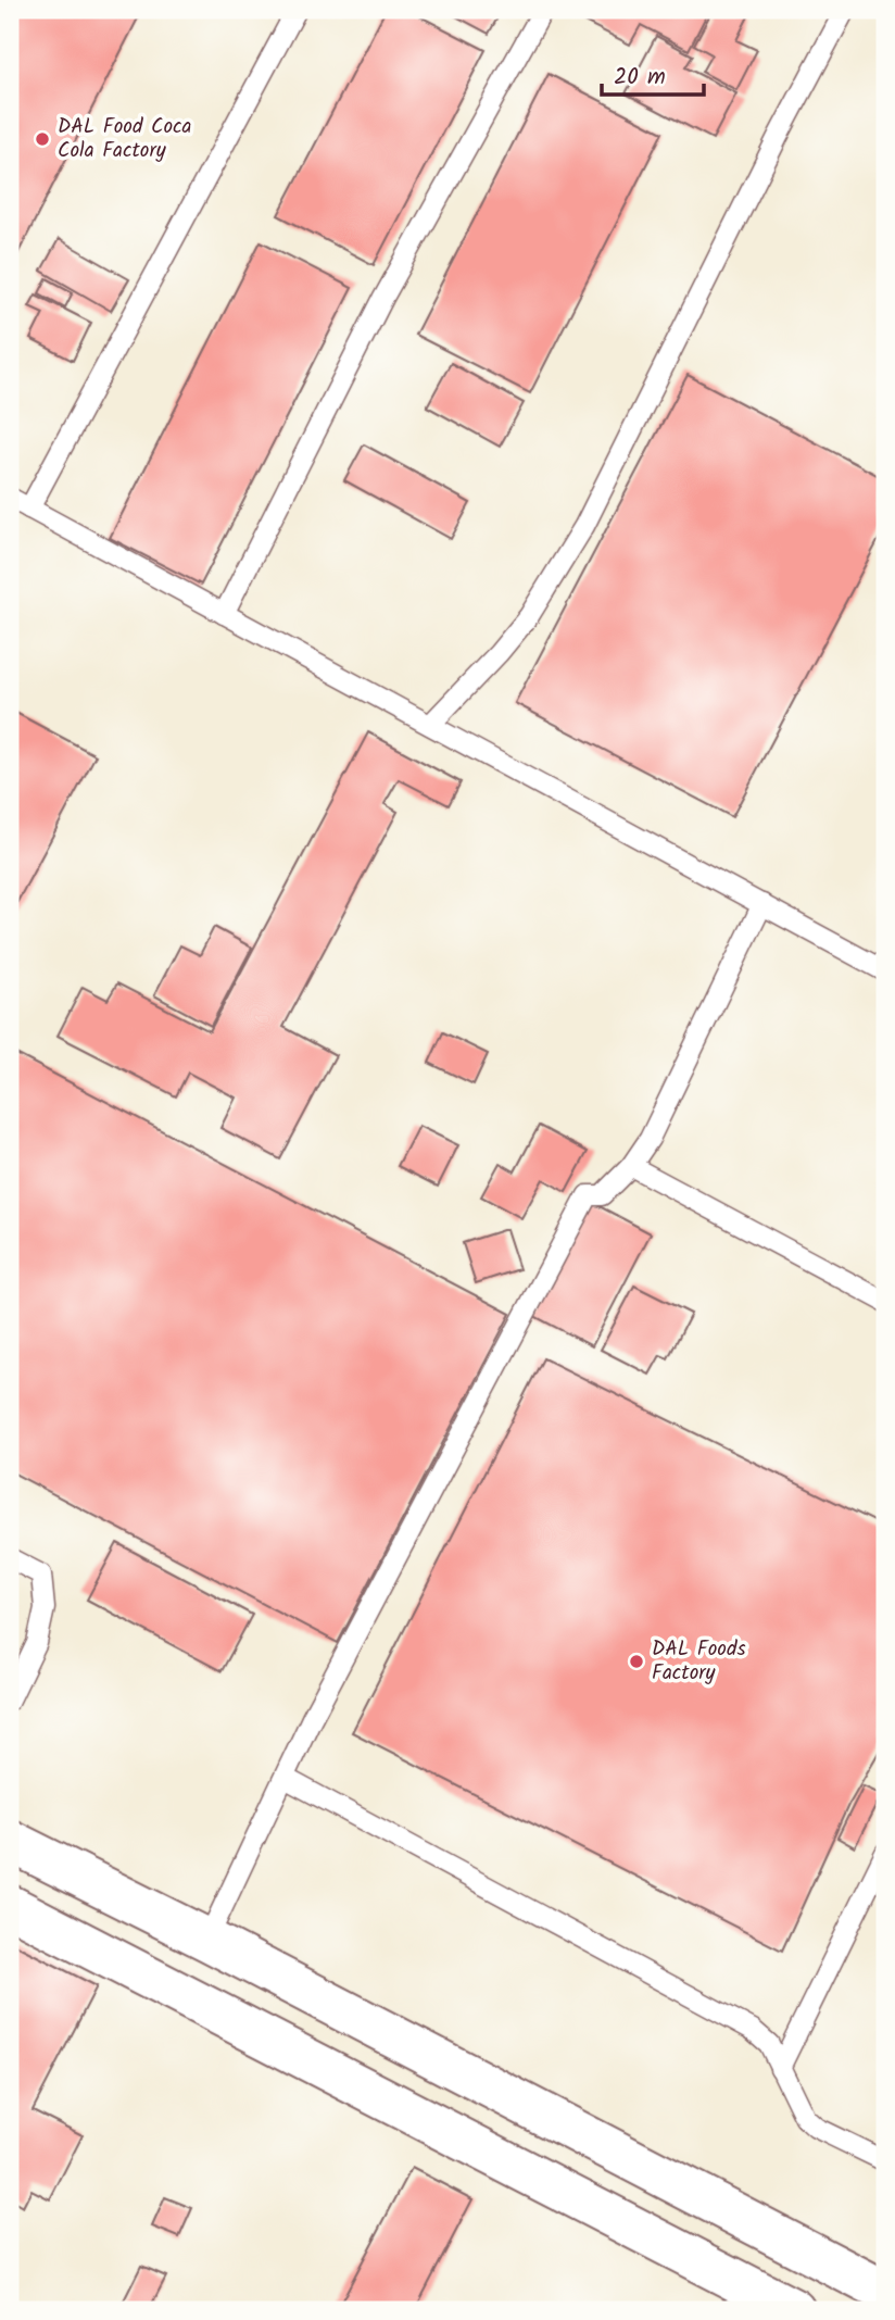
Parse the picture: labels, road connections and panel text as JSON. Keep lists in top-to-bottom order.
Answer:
{
  "places": ["DAL Food Coca Cola Factory", "DAL Foods Factory"],
  "scale_bar": "20 m"
}
